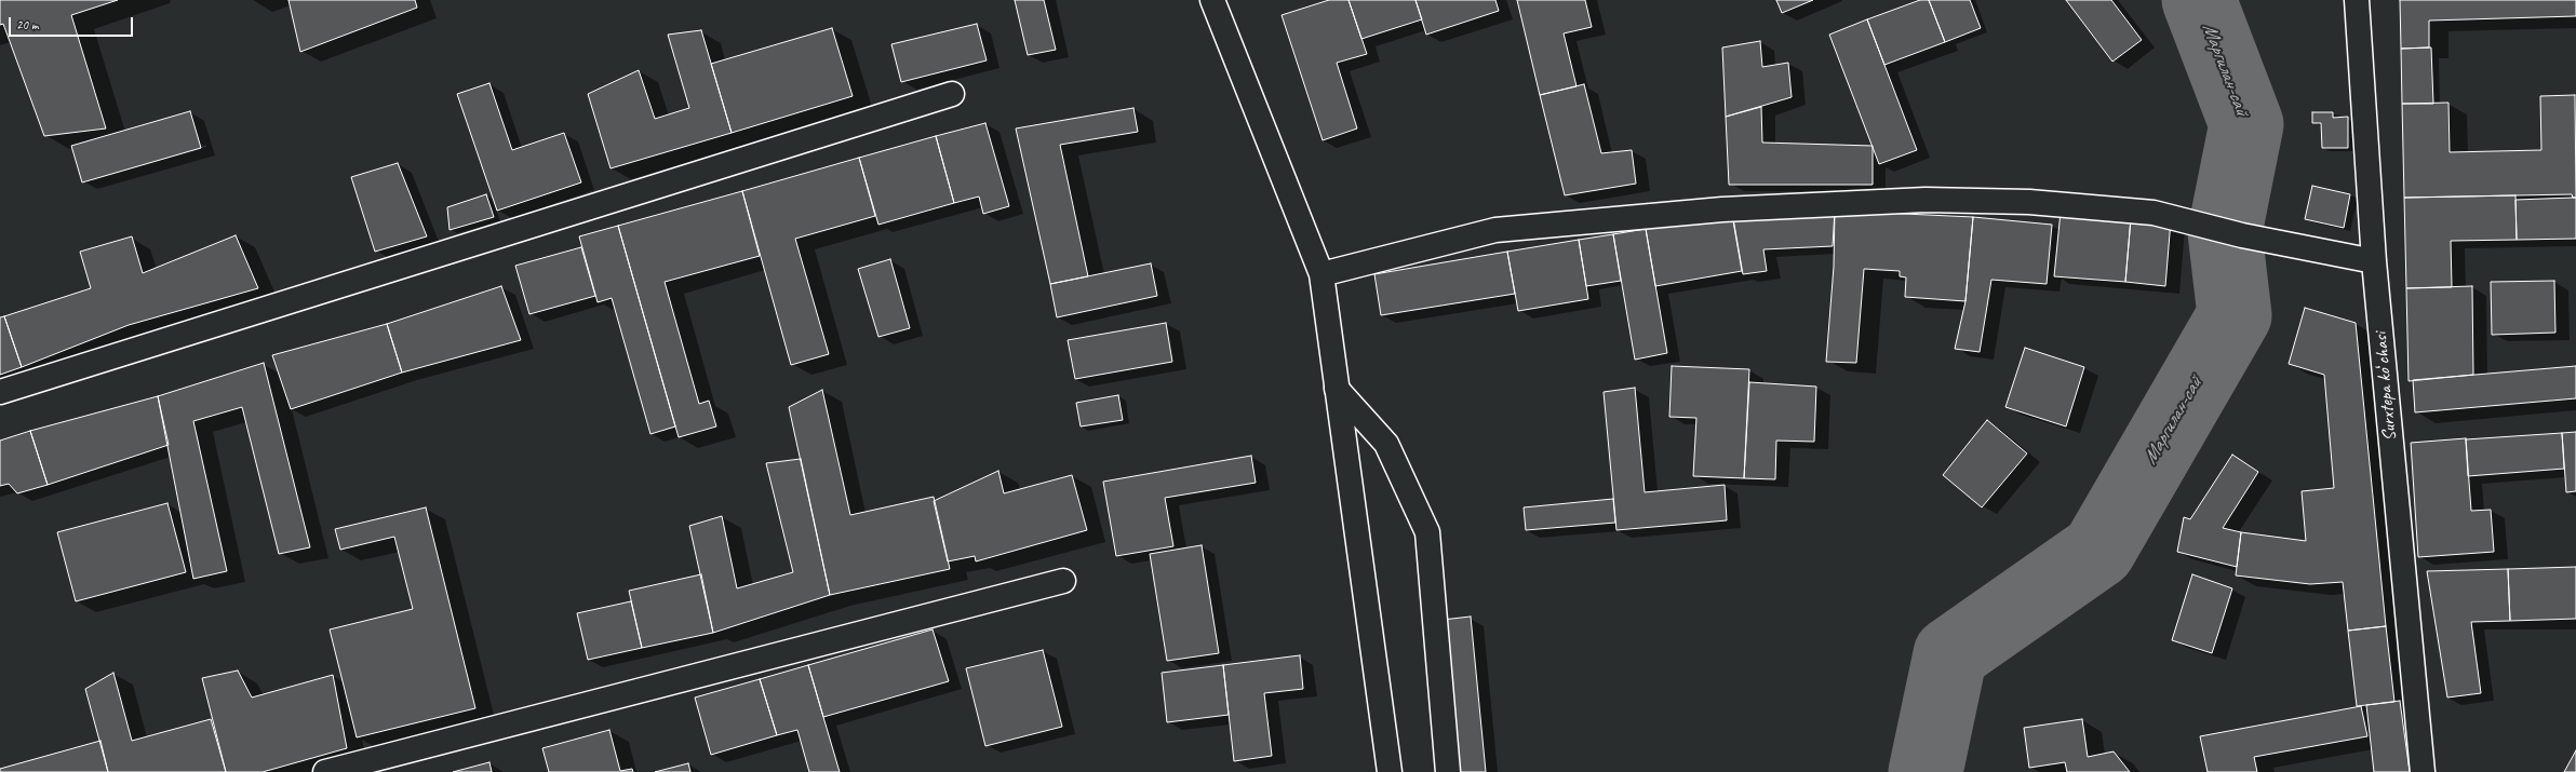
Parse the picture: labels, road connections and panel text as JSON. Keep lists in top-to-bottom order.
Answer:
{
  "streets": {
    "street": ["Surxtepa koʻchasi"]
  },
  "water": ["Маргилан-сай"],
  "scale_bar": "20 m"
}
